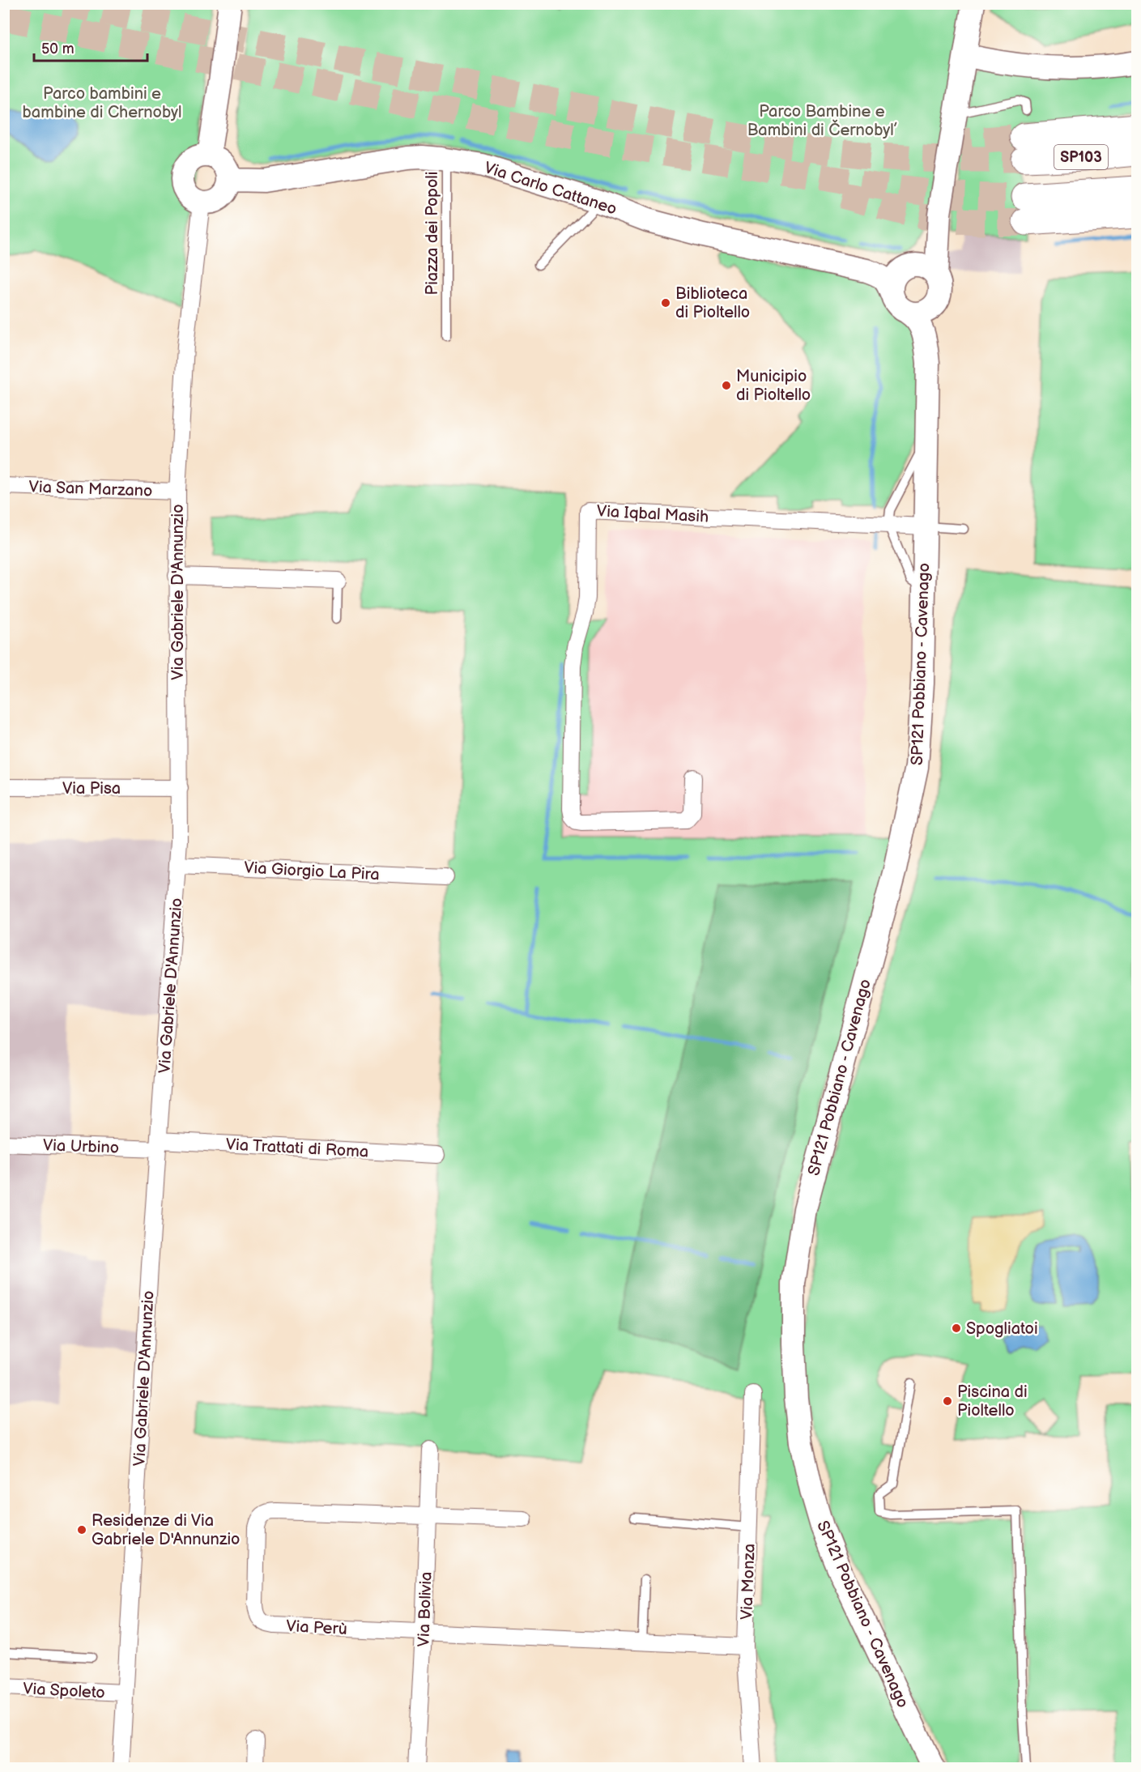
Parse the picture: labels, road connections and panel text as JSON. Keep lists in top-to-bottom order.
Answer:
{
  "streets": {
    "highway": ["SP103"],
    "street": [
      "Via Carlo Cattaneo",
      "Via San Marzano",
      "Via Iqbal Masih",
      "Via Gabriele D'Annunzio",
      "SP121 Pobbiano - Cavenago",
      "Via Pisa",
      "Via Giorgio La Pira",
      "Via Urbino",
      "Via Trattati di Roma",
      "Via Monza",
      "Via Bolivia",
      "Via Perù",
      "Via Spoleto"
    ],
    "lane": ["Piazza dei Popoli"]
  },
  "crossings": [
    ["Via Carlo Cattaneo", "Piazza dei Popoli"],
    ["Via Carlo Cattaneo", "Via Gabriele D'Annunzio"],
    ["Via Carlo Cattaneo", "SP121 Pobbiano - Cavenago"],
    ["Via San Marzano", "Via Gabriele D'Annunzio"],
    ["Via Iqbal Masih", "SP121 Pobbiano - Cavenago"],
    ["Via Gabriele D'Annunzio", "Via Pisa"],
    ["Via Gabriele D'Annunzio", "Via Giorgio La Pira"],
    ["Via Gabriele D'Annunzio", "Via Urbino"],
    ["Via Gabriele D'Annunzio", "Via Trattati di Roma"],
    ["Via Gabriele D'Annunzio", "Via Spoleto"],
    ["Via Urbino", "Via Trattati di Roma"],
    ["Via Monza", "Via Perù"],
    ["Via Bolivia", "Via Perù"]
  ],
  "parks": ["Parco bambini e bambine di Chernobyl", "Parco Bambine e Bambini di Černobyl’"],
  "places": [
    "Biblioteca di Pioltello",
    "Municipio di Pioltello",
    "Spogliatoi",
    "Piscina di Pioltello",
    "Residenze di Via Gabriele D'Annunzio"
  ],
  "scale_bar": "50 m"
}
